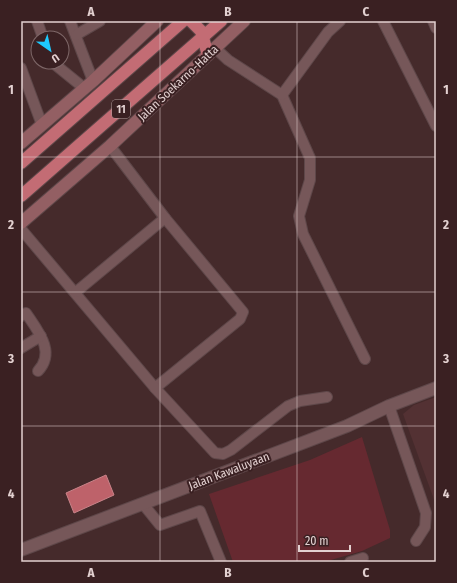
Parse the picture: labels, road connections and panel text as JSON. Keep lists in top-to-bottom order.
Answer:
{
  "streets": {
    "highway": ["Jalan Soekarno-Hatta", "11"],
    "street": ["Jalan Kawaluyaan"]
  },
  "scale_bar": "20 m",
  "north": "bottom right",
  "grid": {
    "columns": ["A", "B", "C"],
    "rows": [
      "1",
      "2",
      "3",
      "4"
    ]
  }
}
